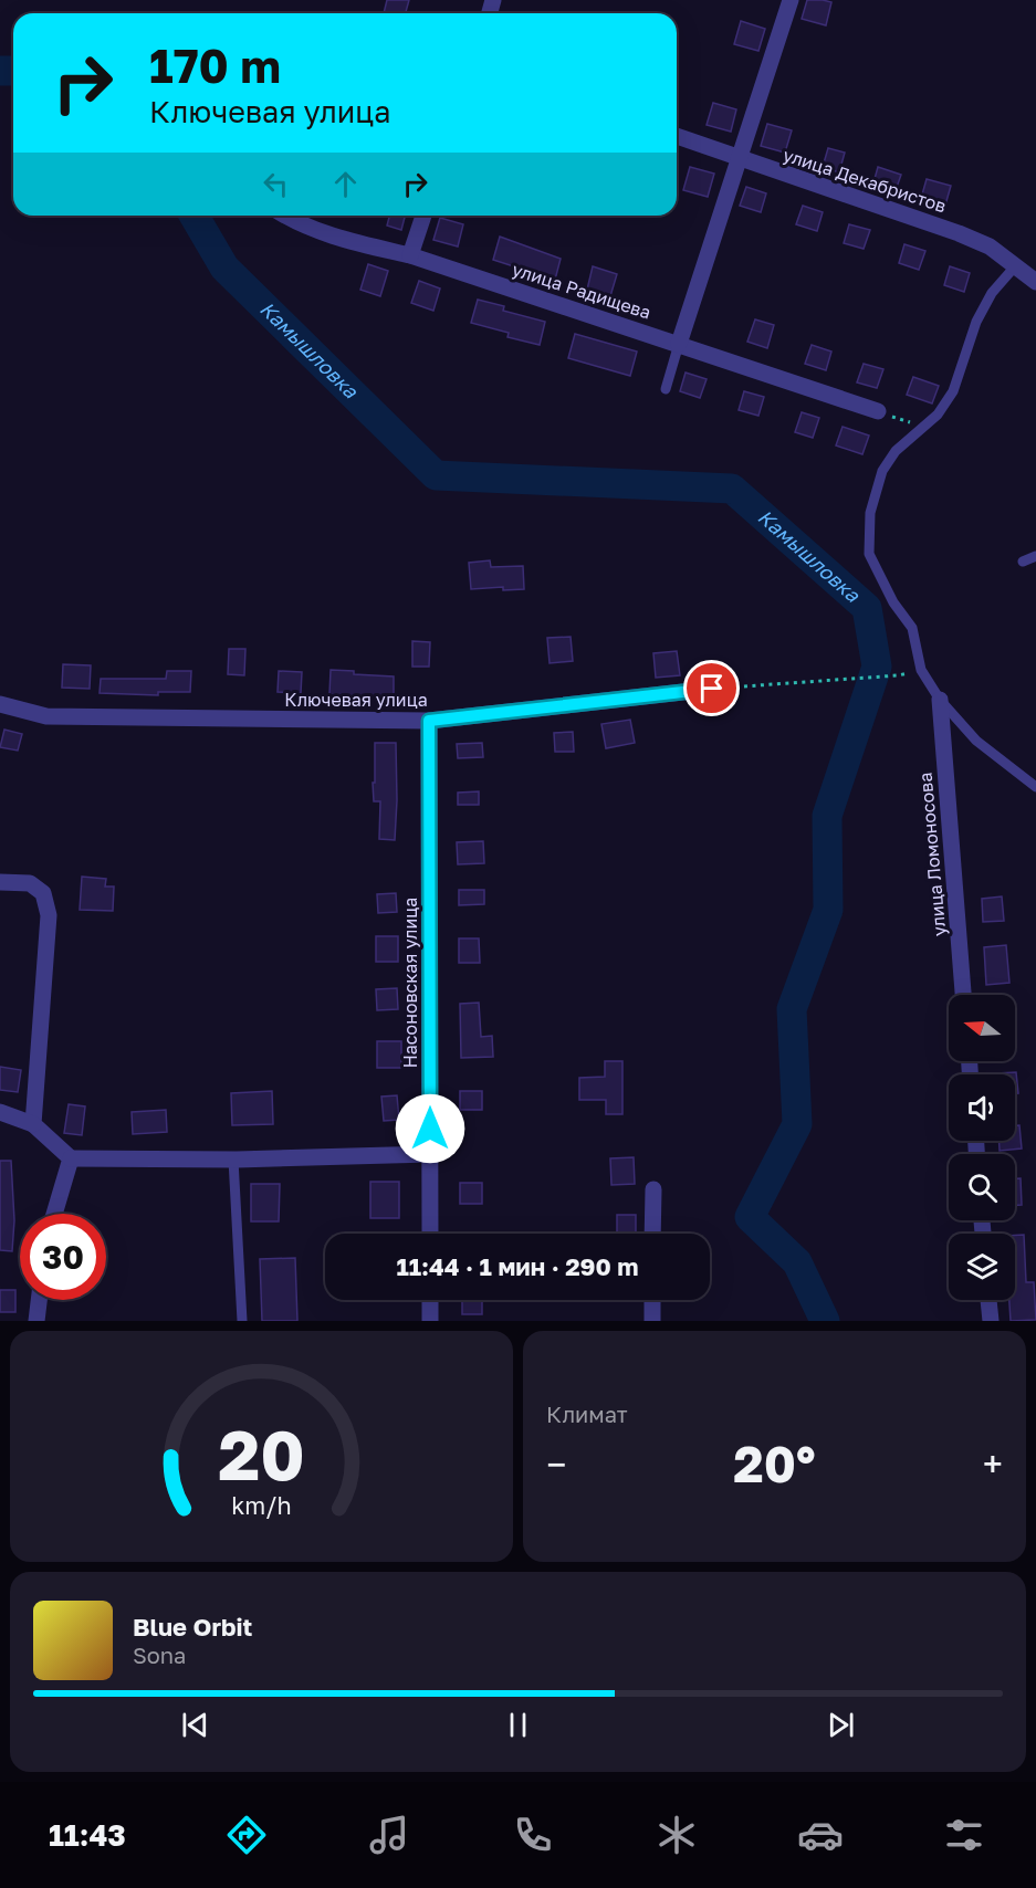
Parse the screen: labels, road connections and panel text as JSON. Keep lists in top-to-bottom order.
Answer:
{
  "streets": {
    "street": [
      "улица Декабристов",
      "улица Радищева",
      "Ключевая улица",
      "улица Ломоносова",
      "Насоновская улица"
    ]
  },
  "crossings": [
    ["Ключевая улица", "Насоновская улица"]
  ],
  "water": ["Камышловка"],
  "north": "left",
  "page": {
    "turn": ["170 m", "Ключевая улица"],
    "limit": "30",
    "trip": "11:44 · 1 мин · 290 m",
    "tile": "Климат",
    "heat": ["−", "20°", "+"],
    "song": ["Blue Orbit", "Sona"],
    "tabs": "11:43",
    "gauge": ["20", "km/h"]
  }
}
